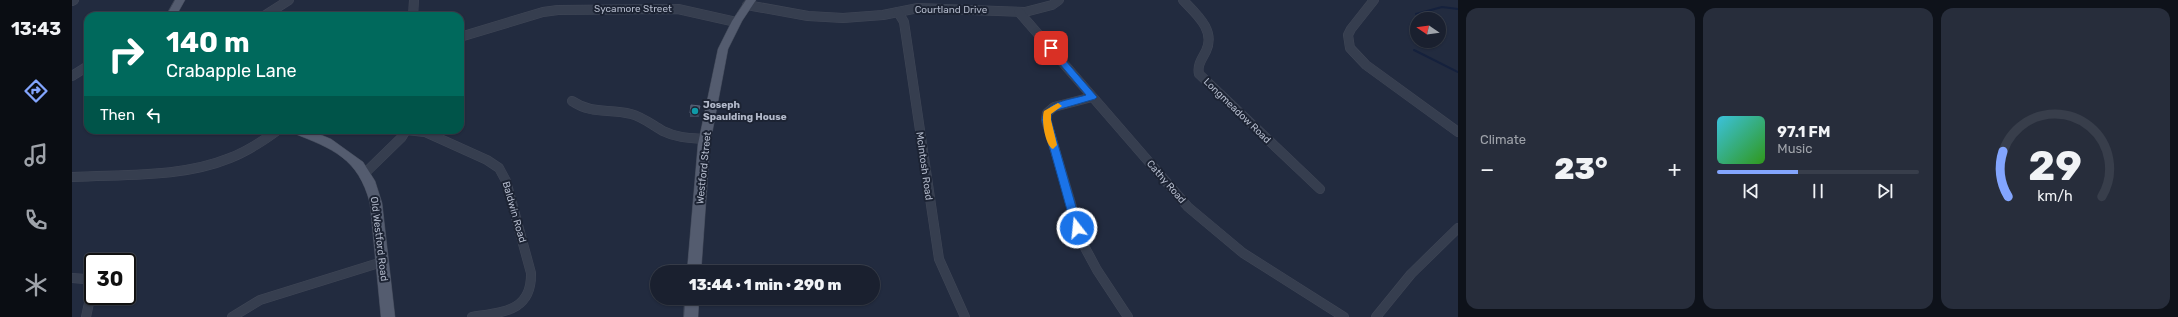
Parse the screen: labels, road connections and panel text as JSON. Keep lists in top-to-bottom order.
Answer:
{
  "streets": {
    "main road": ["Westford Street", "Old Westford Road"],
    "street": [
      "Sycamore Street",
      "Courtland Drive",
      "Longmeadow Road",
      "McIntosh Road",
      "Cathy Road",
      "Baldwin Road"
    ]
  },
  "crossings": [
    ["Sycamore Street", "Westford Street"],
    ["Courtland Drive", "McIntosh Road"],
    ["Courtland Drive", "Westford Street"],
    ["Courtland Drive", "Cathy Road"]
  ],
  "places": ["Joseph Spaulding House"],
  "north": "left",
  "page": {
    "tabs": "13:43",
    "tile": "Climate",
    "turn": ["140 m", "Crabapple Lane"],
    "then": "Then",
    "song": ["97.1 FM", "Music"],
    "heat": ["−", "23°", "+"],
    "limit": "30",
    "trip": "13:44 · 1 min · 290 m",
    "gauge": ["29", "km/h"]
  }
}
